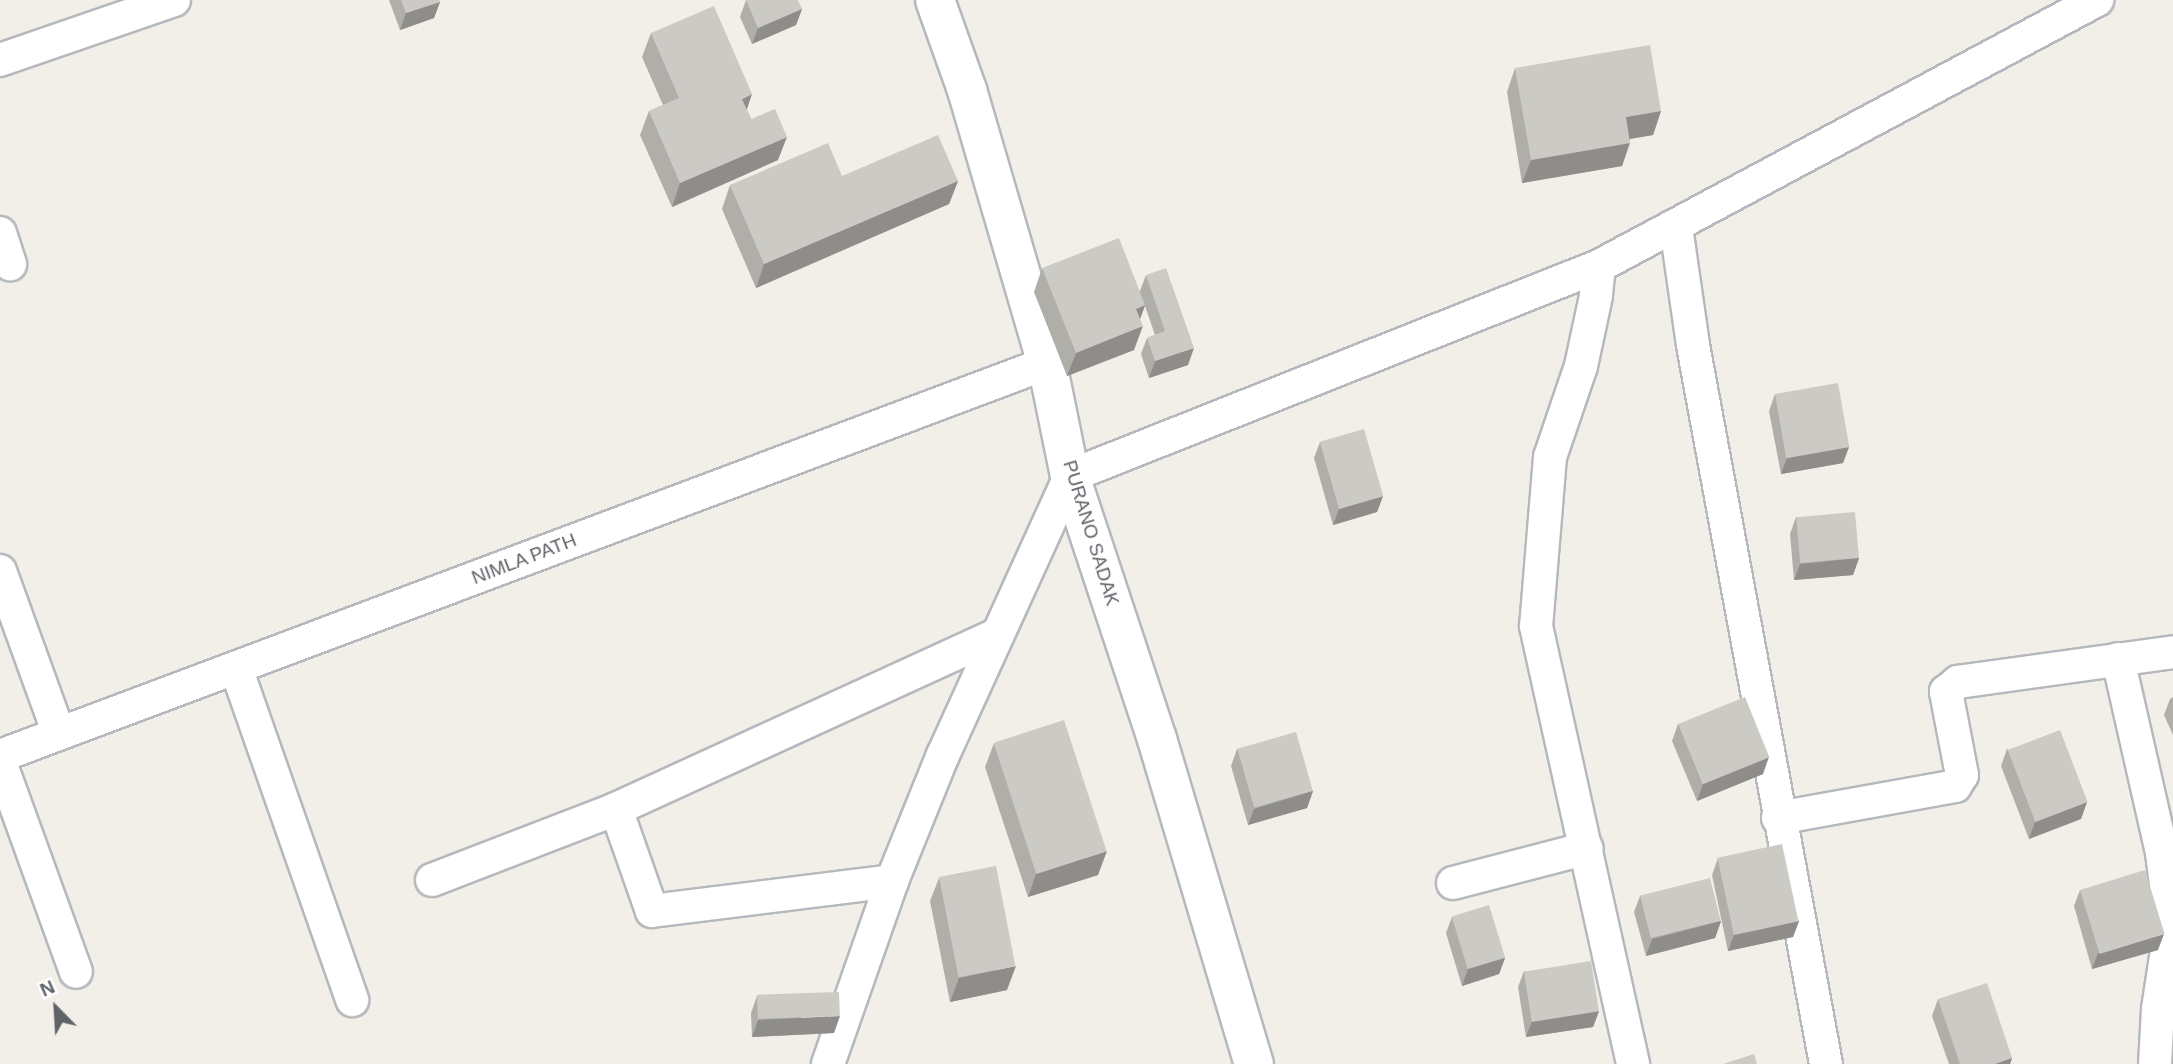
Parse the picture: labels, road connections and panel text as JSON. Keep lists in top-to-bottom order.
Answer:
{
  "streets": {
    "main road": ["PURANO SADAK"],
    "street": ["NIMLA PATH"]
  },
  "crossings": [
    ["PURANO SADAK", "NIMLA PATH"]
  ],
  "north": "top left"
}
